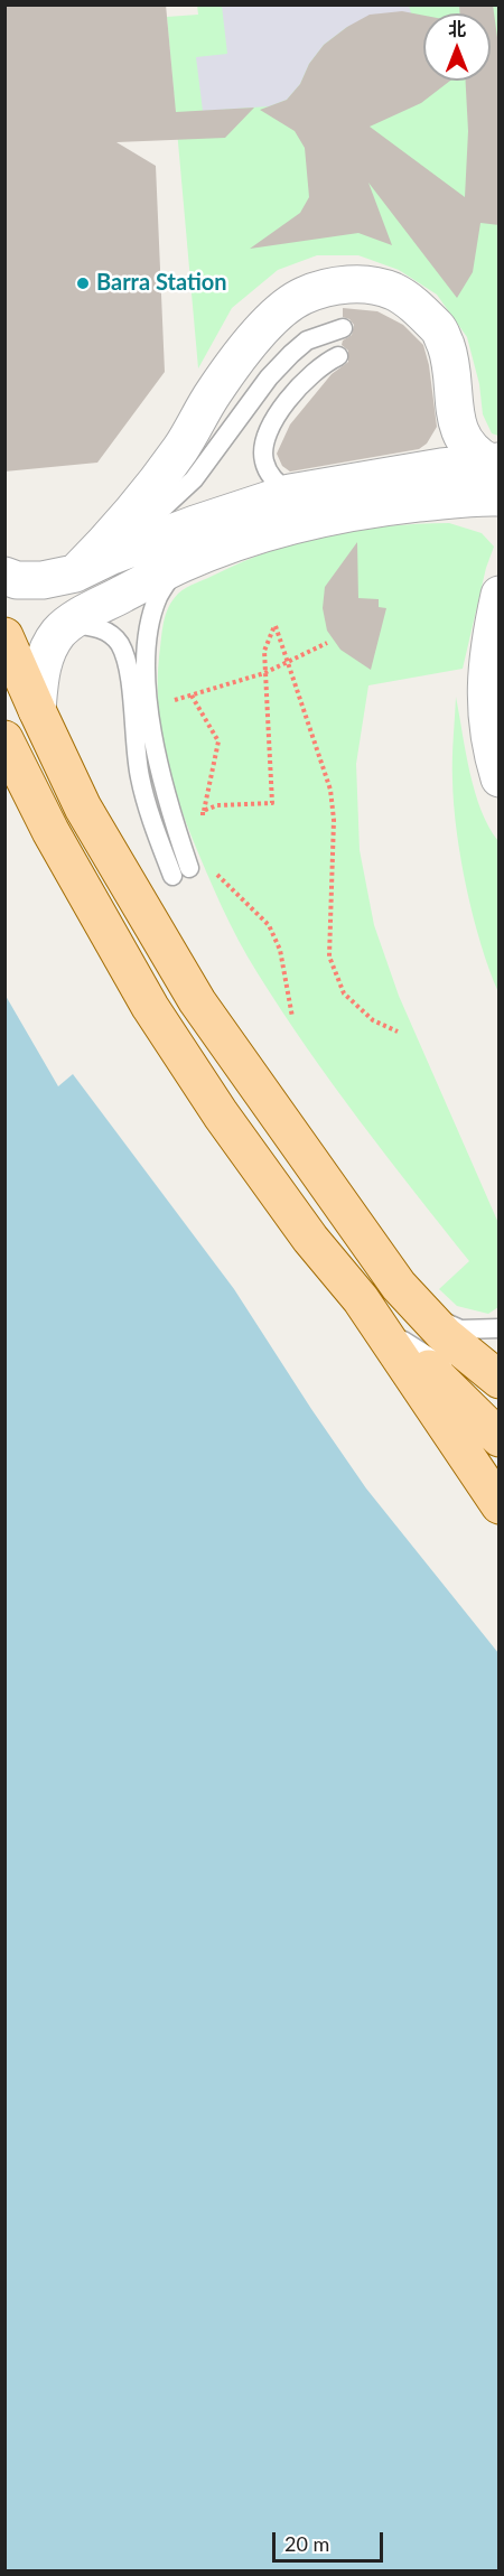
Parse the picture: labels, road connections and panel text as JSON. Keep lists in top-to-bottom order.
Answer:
{
  "places": ["Barra Station"],
  "scale_bar": "20 m",
  "north": "top"
}
